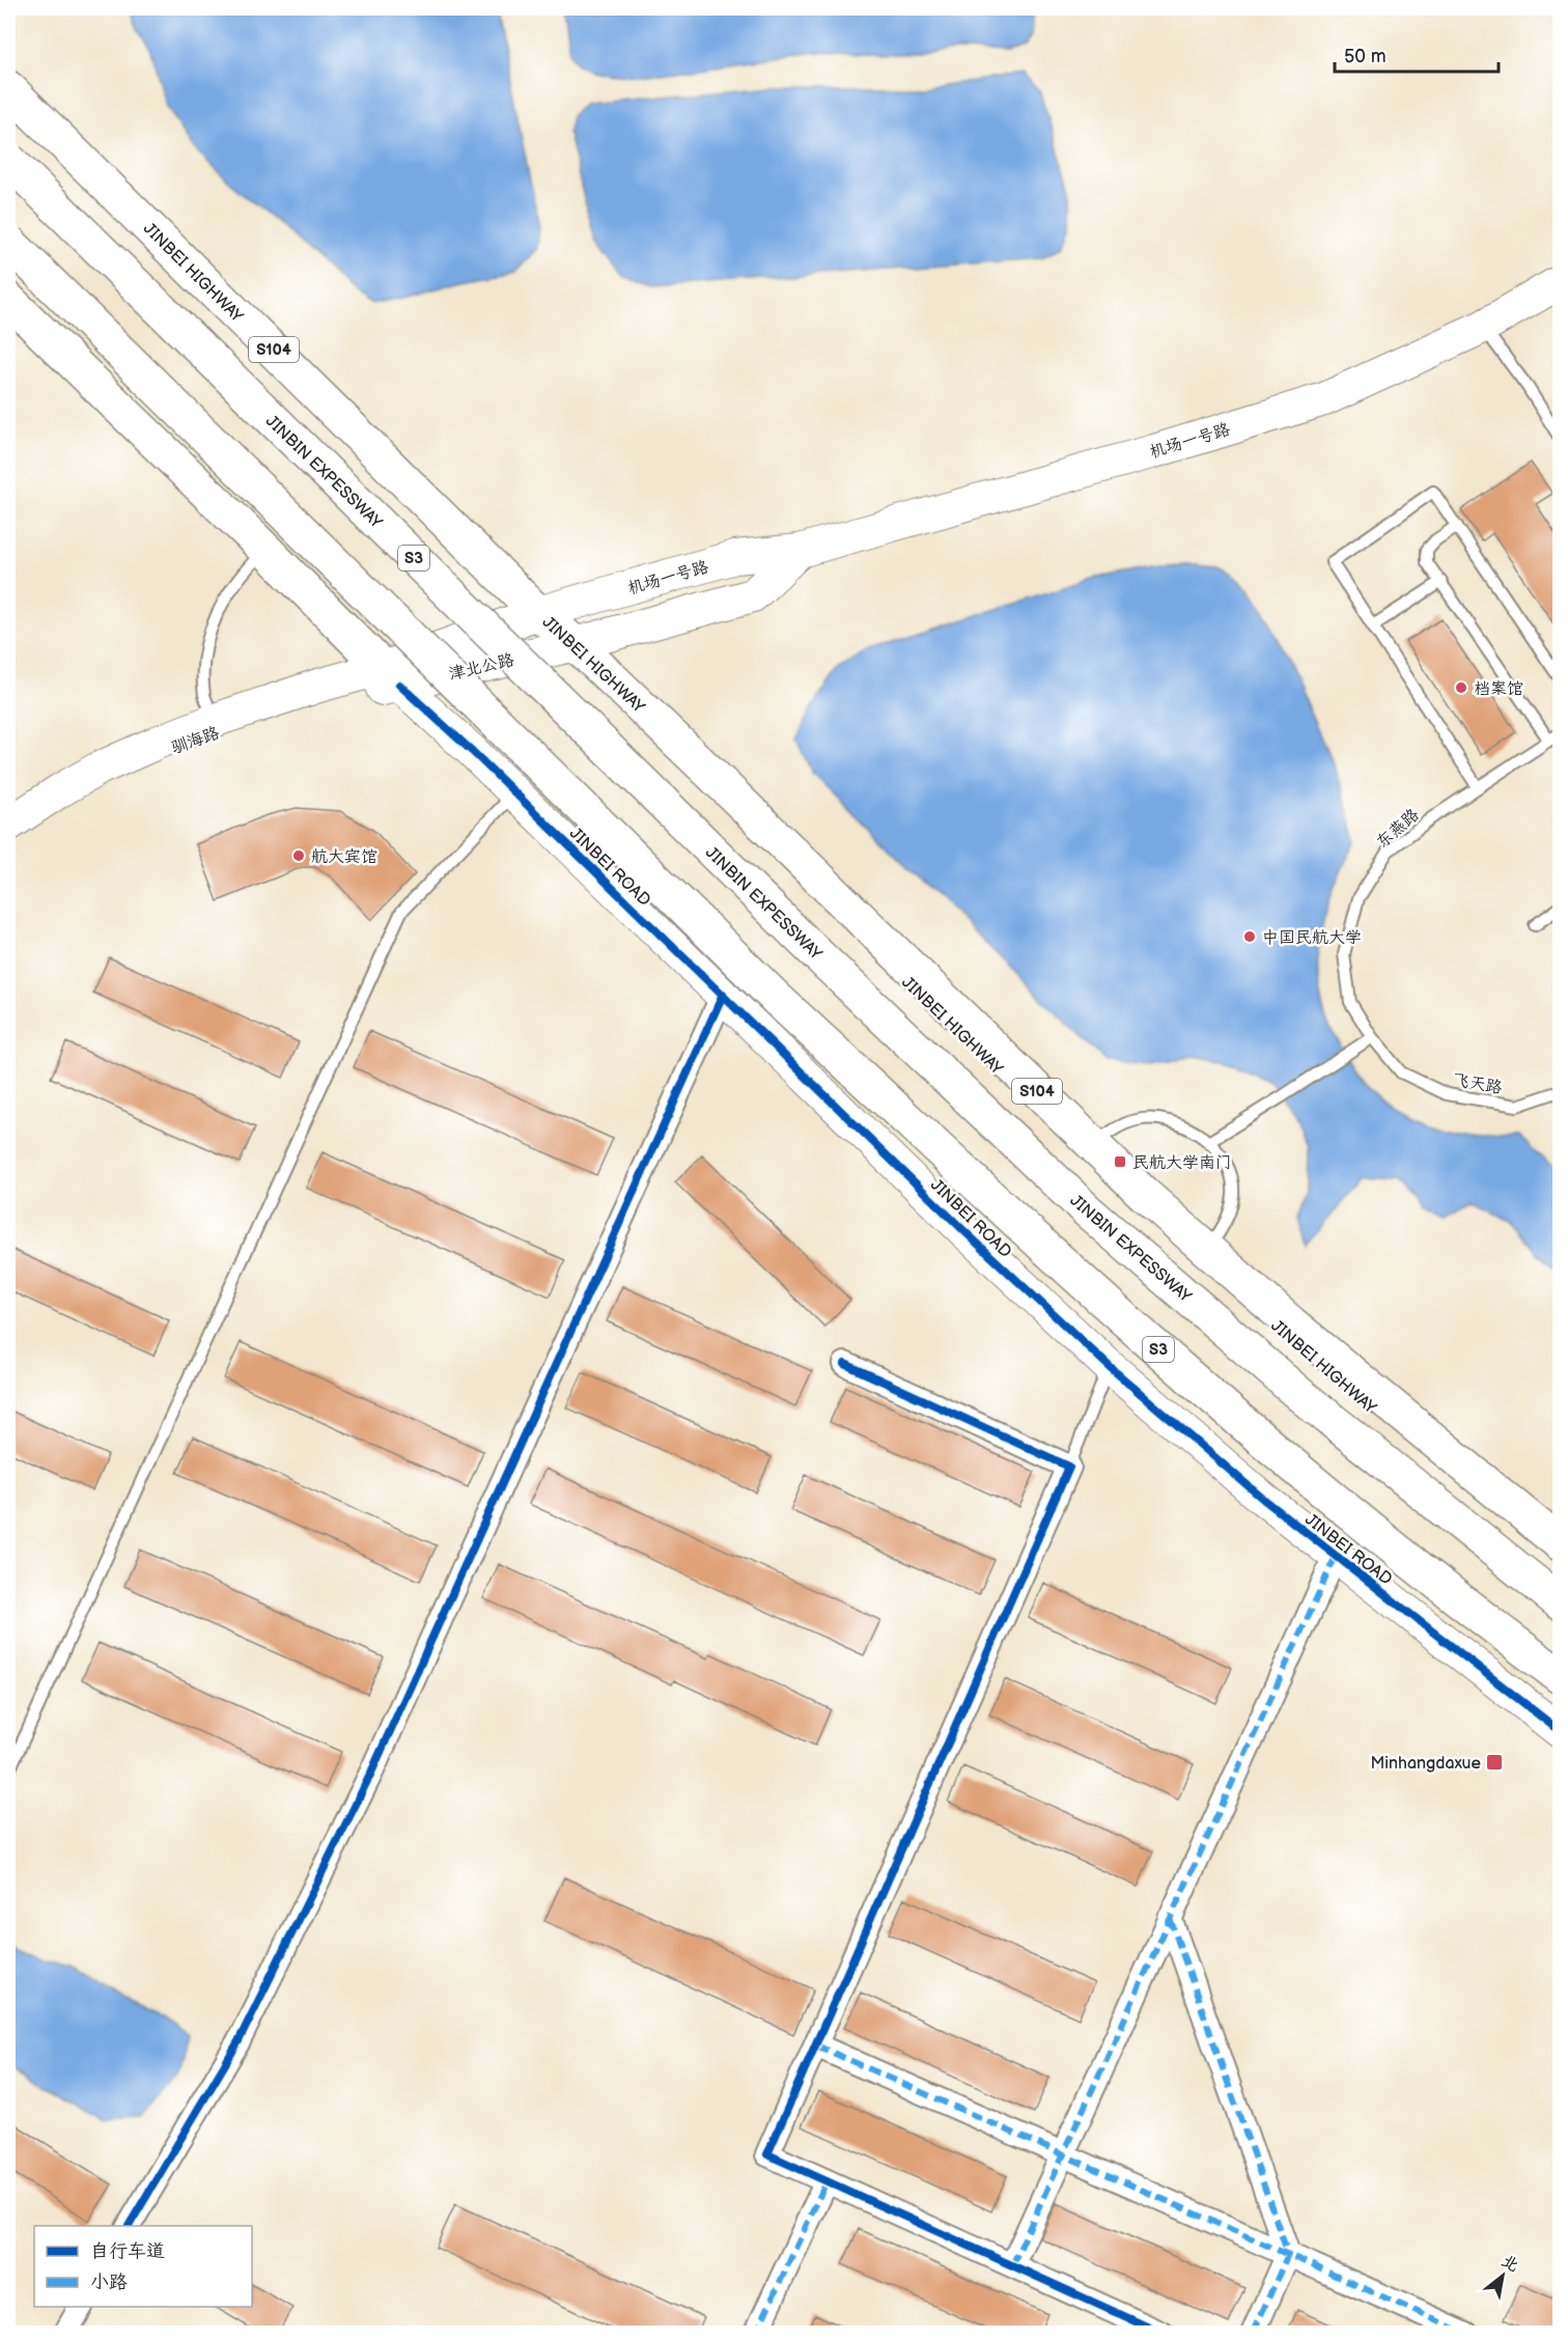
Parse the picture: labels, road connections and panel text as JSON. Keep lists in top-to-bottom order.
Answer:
{
  "streets": {
    "main road": [
      "JINBEI HIGHWAY",
      "S104",
      "机场一号路",
      "JINBIN EXPESSWAY",
      "S3",
      "津北公路",
      "驯海路",
      "JINBEI ROAD"
    ],
    "lane": ["东燕路", "飞天路"]
  },
  "crossings": [
    ["JINBEI HIGHWAY", "机场一号路"],
    ["JINBEI HIGHWAY", "津北公路"],
    ["机场一号路", "津北公路"],
    ["津北公路", "驯海路"],
    ["津北公路", "JINBEI ROAD"],
    ["驯海路", "JINBEI ROAD"],
    ["东燕路", "飞天路"]
  ],
  "places": {
    "other": ["档案馆", "航大宾馆", "中国民航大学"],
    "transit": ["民航大学南门", "Minhangdaxue"]
  },
  "legend": ["自行车道", "小路"],
  "scale_bar": "50 m",
  "north": "top right"
}
